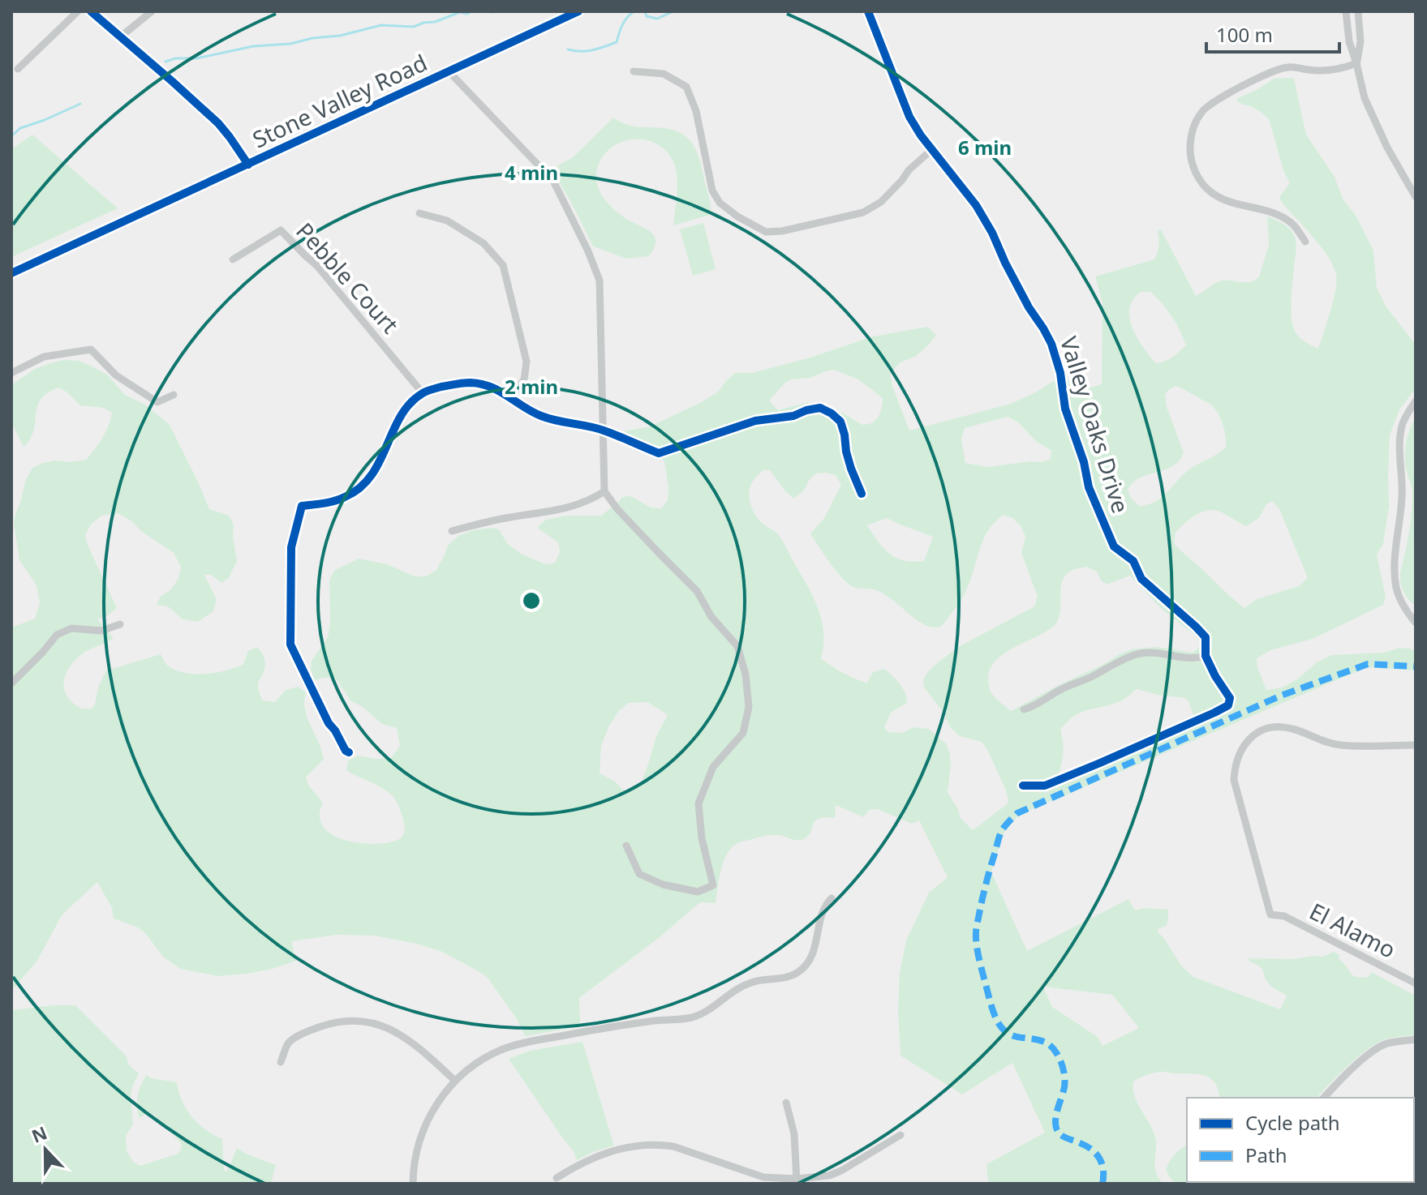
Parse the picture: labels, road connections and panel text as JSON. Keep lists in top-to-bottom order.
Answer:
{
  "streets": {
    "street": [
      "Stone Valley Road",
      "Pebble Court",
      "Valley Oaks Drive",
      "El Alamo"
    ]
  },
  "legend": ["Cycle path", "Path"],
  "scale_bar": "100 m",
  "north": "top",
  "rings": ["6 min", "4 min", "2 min"]
}
